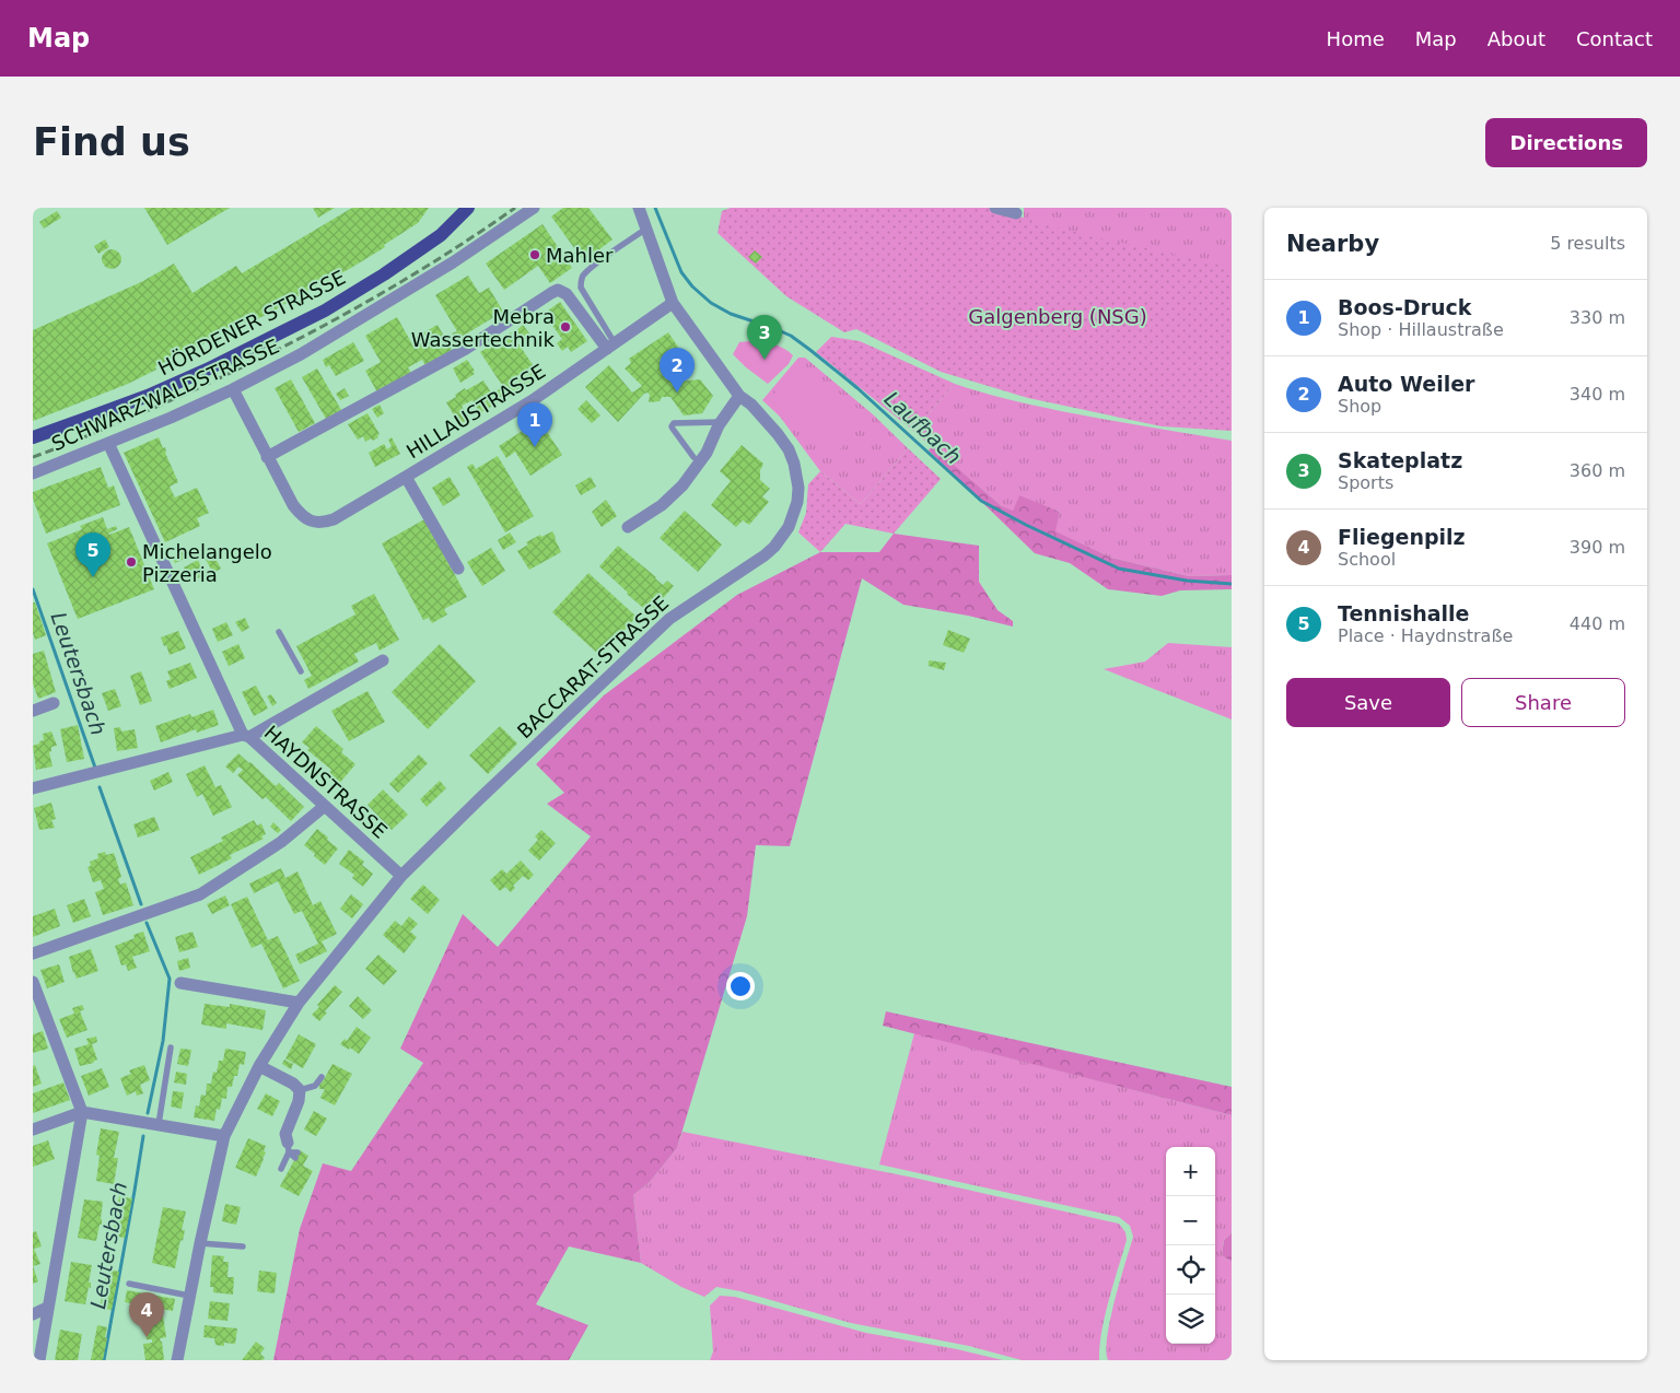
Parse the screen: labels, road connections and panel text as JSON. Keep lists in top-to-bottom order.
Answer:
{
  "streets": {
    "main road": ["HÖRDENER STRASSE"],
    "street": [
      "SCHWARZWALDSTRASSE",
      "HILLAUSTRASSE",
      "BACCARAT-STRASSE",
      "HAYDNSTRASSE"
    ]
  },
  "crossings": [
    ["SCHWARZWALDSTRASSE", "HILLAUSTRASSE"],
    ["SCHWARZWALDSTRASSE", "HAYDNSTRASSE"],
    ["HILLAUSTRASSE", "BACCARAT-STRASSE"],
    ["BACCARAT-STRASSE", "HAYDNSTRASSE"]
  ],
  "water": ["Laufbach", "Leutersbach"],
  "parks": ["Galgenberg (NSG)"],
  "places": ["Mahler", "Mebra Wassertechnik", "Michelangelo Pizzeria"],
  "page": {
    "header": "Map",
    "nav": [
      "Home",
      "Map",
      "About",
      "Contact"
    ],
    "buttons": [
      "Directions",
      ["Save", "Share"]
    ],
    "title": "Find us",
    "heading": ["Nearby", "5 results"],
    "list": [
      {
        "mark": "1",
        "name": "Boos-Druck",
        "note": "Shop · Hillaustraße",
        "value": "330 m"
      },
      {
        "mark": "2",
        "name": "Auto Weiler",
        "note": "Shop",
        "value": "340 m"
      },
      {
        "mark": "3",
        "name": "Skateplatz",
        "note": "Sports",
        "value": "360 m"
      },
      {
        "mark": "4",
        "name": "Fliegenpilz",
        "note": "School",
        "value": "390 m"
      },
      {
        "mark": "5",
        "name": "Tennishalle",
        "note": "Place · Haydnstraße",
        "value": "440 m"
      }
    ],
    "pins": [
      "3",
      "2",
      "1",
      "5",
      "4"
    ],
    "map_buttons": ["+", "−"]
  }
}
